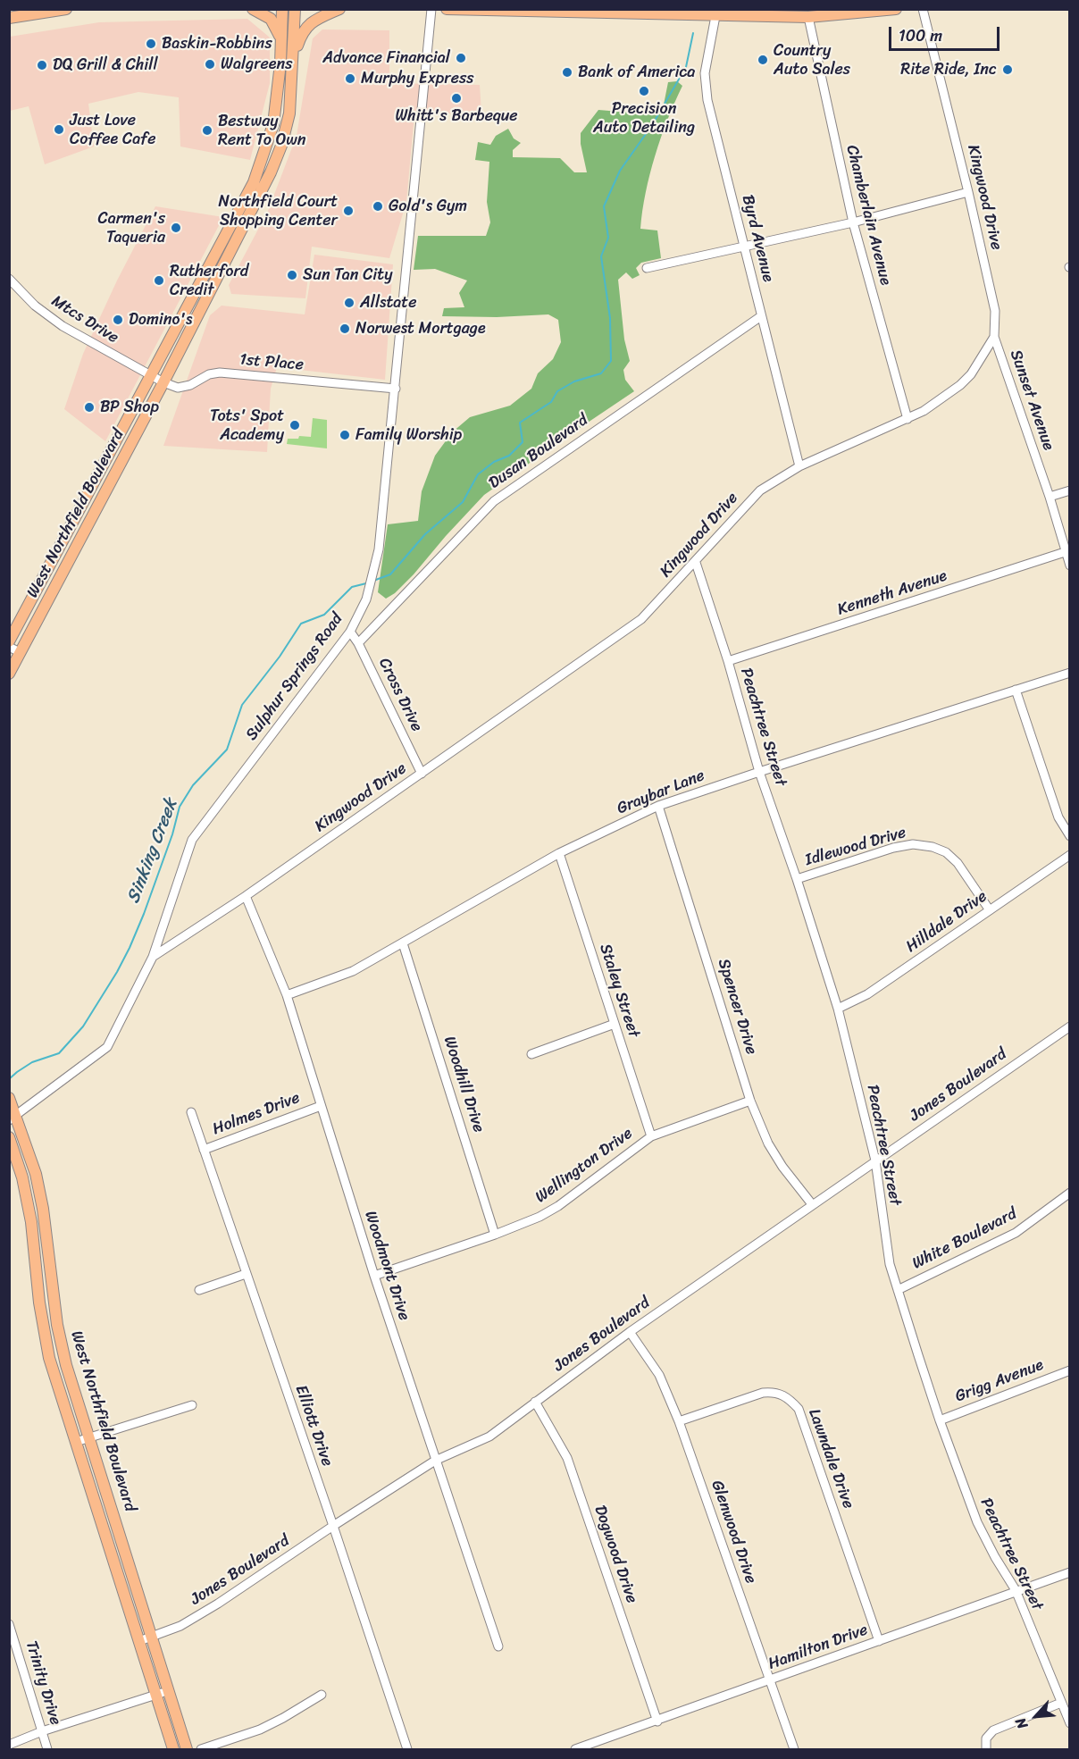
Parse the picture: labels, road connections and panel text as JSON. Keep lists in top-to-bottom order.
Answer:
{
  "streets": {
    "main road": ["West Northfield Boulevard"],
    "street": [
      "Kingwood Drive",
      "Chamberlain Avenue",
      "Byrd Avenue",
      "Mtcs Drive",
      "1st Place",
      "Sunset Avenue",
      "Dusan Boulevard",
      "Kenneth Avenue",
      "Sulphur Springs Road",
      "Cross Drive",
      "Peachtree Street",
      "Graybar Lane",
      "Idlewood Drive",
      "Hilldale Drive",
      "Staley Street",
      "Spencer Drive",
      "Woodhill Drive",
      "Jones Boulevard",
      "Holmes Drive",
      "Wellington Drive",
      "White Boulevard",
      "Woodmont Drive",
      "Grigg Avenue",
      "Elliott Drive",
      "Lawndale Drive",
      "Glenwood Drive",
      "Dogwood Drive",
      "Hamilton Drive",
      "Trinity Drive"
    ]
  },
  "crossings": [
    ["Kingwood Drive", "Chamberlain Avenue"],
    ["Kingwood Drive", "Byrd Avenue"],
    ["Kingwood Drive", "Sunset Avenue"],
    ["Kingwood Drive", "Sulphur Springs Road"],
    ["Kingwood Drive", "Cross Drive"],
    ["Kingwood Drive", "Peachtree Street"],
    ["Kingwood Drive", "Woodmont Drive"],
    ["Byrd Avenue", "Dusan Boulevard"],
    ["Mtcs Drive", "1st Place"],
    ["Mtcs Drive", "West Northfield Boulevard"],
    ["1st Place", "West Northfield Boulevard"],
    ["1st Place", "Sulphur Springs Road"],
    ["Sunset Avenue", "Kenneth Avenue"],
    ["Dusan Boulevard", "Cross Drive"],
    ["West Northfield Boulevard", "Sulphur Springs Road"],
    ["West Northfield Boulevard", "Jones Boulevard"],
    ["Kenneth Avenue", "Peachtree Street"],
    ["Sulphur Springs Road", "Cross Drive"],
    ["Peachtree Street", "Graybar Lane"],
    ["Peachtree Street", "Idlewood Drive"],
    ["Peachtree Street", "Hilldale Drive"],
    ["Peachtree Street", "Jones Boulevard"],
    ["Peachtree Street", "White Boulevard"],
    ["Peachtree Street", "Grigg Avenue"],
    ["Peachtree Street", "Hamilton Drive"],
    ["Graybar Lane", "Staley Street"],
    ["Graybar Lane", "Spencer Drive"],
    ["Graybar Lane", "Woodhill Drive"],
    ["Graybar Lane", "Woodmont Drive"],
    ["Idlewood Drive", "Hilldale Drive"],
    ["Staley Street", "Wellington Drive"],
    ["Spencer Drive", "Jones Boulevard"],
    ["Spencer Drive", "Wellington Drive"],
    ["Woodhill Drive", "Wellington Drive"],
    ["Jones Boulevard", "Woodmont Drive"],
    ["Jones Boulevard", "Elliott Drive"],
    ["Jones Boulevard", "Glenwood Drive"],
    ["Jones Boulevard", "Dogwood Drive"],
    ["Holmes Drive", "Woodmont Drive"],
    ["Holmes Drive", "Elliott Drive"],
    ["Wellington Drive", "Woodmont Drive"],
    ["Lawndale Drive", "Glenwood Drive"],
    ["Lawndale Drive", "Hamilton Drive"],
    ["Glenwood Drive", "Hamilton Drive"],
    ["Dogwood Drive", "Hamilton Drive"]
  ],
  "water": ["Sinking Creek"],
  "places": [
    "Baskin-Robbins",
    "Advance Financial",
    "Country Auto Sales",
    "Walgreens",
    "DQ Grill & Chill",
    "Rite Ride, Inc",
    "Bank of America",
    "Murphy Express",
    "Precision Auto Detailing",
    "Whitt's Barbeque",
    "Just Love Coffee Cafe",
    "Bestway Rent To Own",
    "Gold's Gym",
    "Northfield Court Shopping Center",
    "Carmen's Taqueria",
    "Sun Tan City",
    "Rutherford Credit",
    "Allstate",
    "Domino's",
    "Norwest Mortgage",
    "BP Shop",
    "Tots' Spot Academy",
    "Family Worship"
  ],
  "scale_bar": "100 m",
  "north": "bottom left"
}
